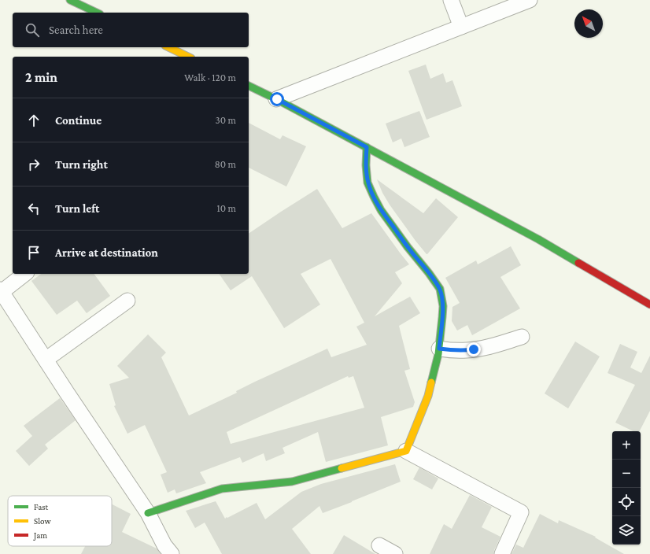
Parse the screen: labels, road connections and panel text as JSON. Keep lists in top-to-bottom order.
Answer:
{
  "legend": ["Fast", "Slow", "Jam"],
  "north": "top left",
  "page": {
    "search": "Search here",
    "heading": ["2 min", "Walk · 120 m"],
    "list": [
      ["Continue", "30 m"],
      ["Turn right", "80 m"],
      ["Turn left", "10 m"],
      "Arrive at destination"
    ],
    "map_buttons": ["+", "−"]
  }
}
